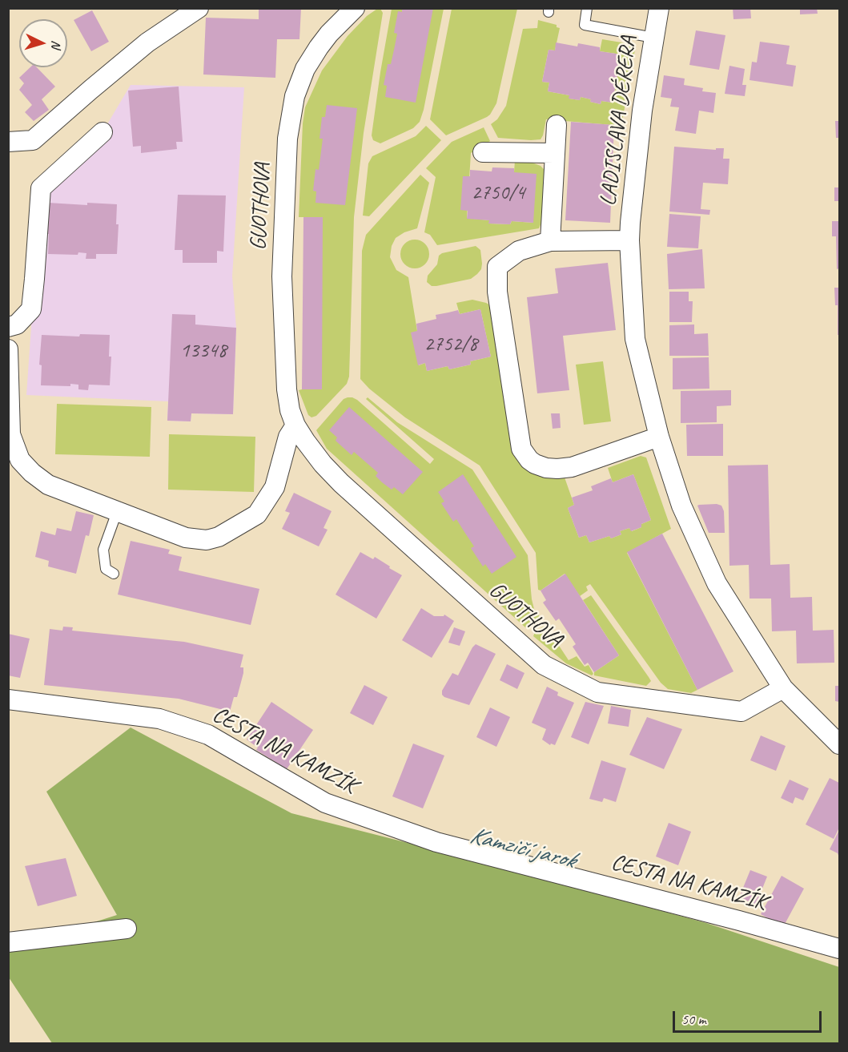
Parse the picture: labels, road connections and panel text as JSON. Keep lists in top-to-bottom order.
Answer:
{
  "streets": {
    "street": ["LADISLAVA DÉRERA", "GUOTHOVA", "CESTA NA KAMZÍK"]
  },
  "crossings": [
    ["LADISLAVA DÉRERA", "GUOTHOVA"]
  ],
  "water": ["Kamzičí jarok"],
  "house_numbers": ["2750/4", "2752/8", "13348"],
  "scale_bar": "50 m",
  "north": "right"
}
